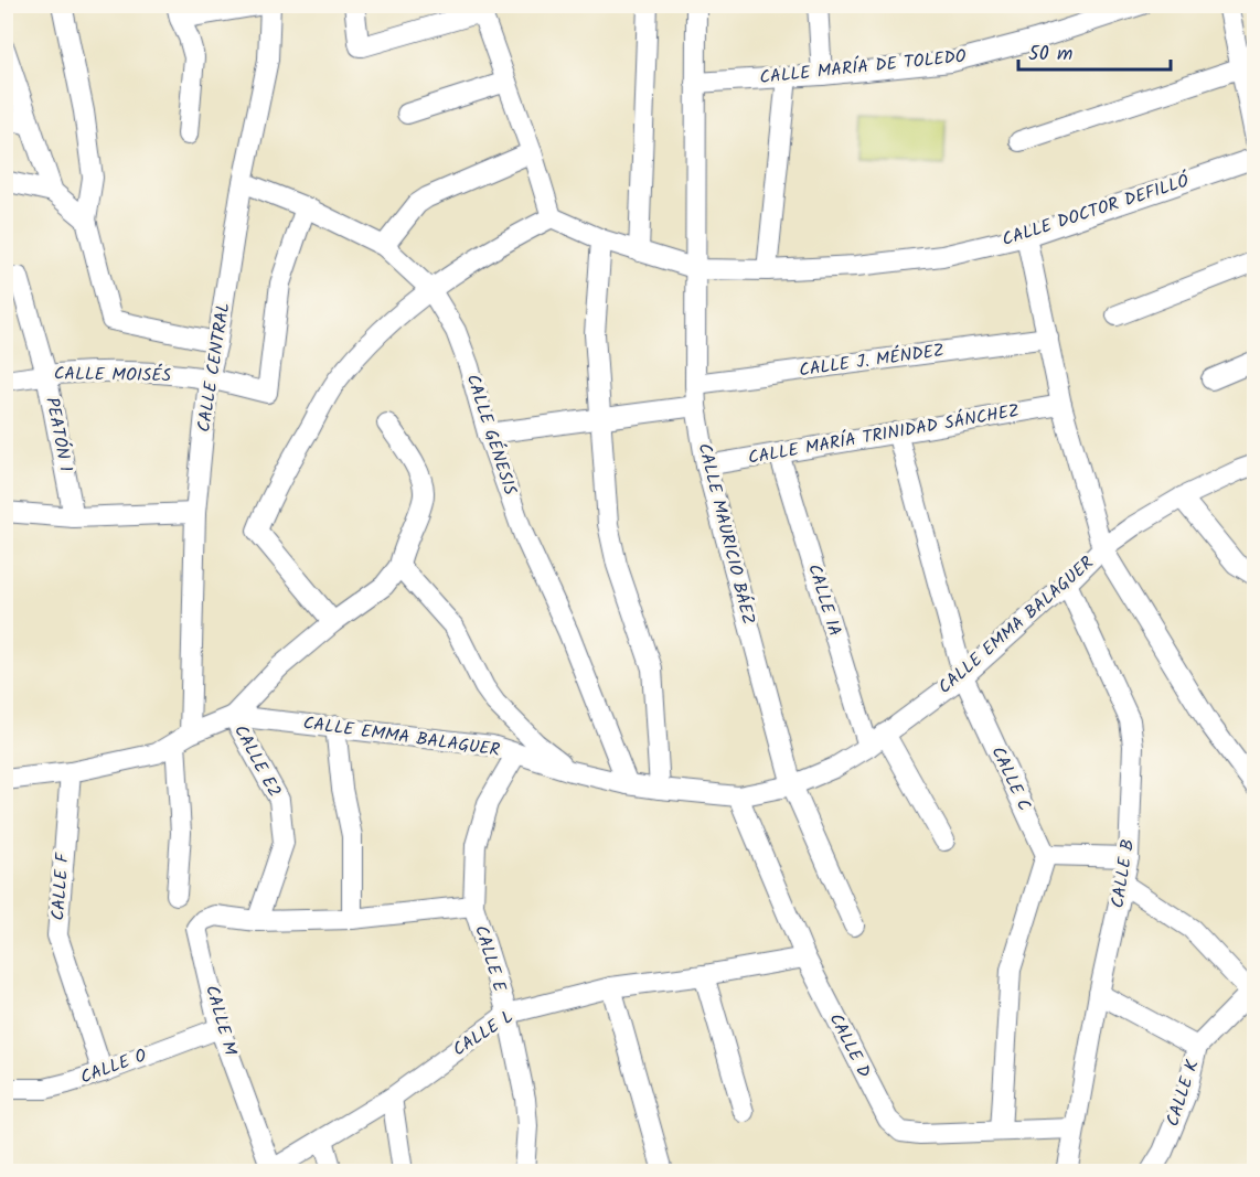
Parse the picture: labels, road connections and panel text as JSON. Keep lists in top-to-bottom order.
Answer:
{
  "streets": {
    "street": [
      "CALLE MARÍA DE TOLEDO",
      "CALLE DOCTOR DEFILLÓ",
      "CALLE J. MÉNDEZ",
      "CALLE CENTRAL",
      "CALLE MOISÉS",
      "PEATÓN 1",
      "CALLE GÉNESIS",
      "CALLE MARÍA TRINIDAD SÁNCHEZ",
      "CALLE MAURICIO BÁEZ",
      "CALLE 1A",
      "CALLE EMMA BALAGUER",
      "CALLE E2",
      "CALLE C",
      "CALLE B",
      "CALLE F",
      "CALLE E",
      "CALLE M",
      "CALLE L",
      "CALLE D",
      "CALLE O",
      "CALLE K"
    ]
  },
  "crossings": [
    ["CALLE MARÍA DE TOLEDO", "CALLE MAURICIO BÁEZ"],
    ["CALLE DOCTOR DEFILLÓ", "CALLE MAURICIO BÁEZ"],
    ["CALLE J. MÉNDEZ", "CALLE MAURICIO BÁEZ"],
    ["CALLE CENTRAL", "CALLE MOISÉS"],
    ["CALLE CENTRAL", "CALLE GÉNESIS"],
    ["CALLE CENTRAL", "CALLE EMMA BALAGUER"],
    ["CALLE MOISÉS", "PEATÓN 1"],
    ["CALLE MOISÉS", "CALLE GÉNESIS"],
    ["CALLE GÉNESIS", "CALLE EMMA BALAGUER"],
    ["CALLE MARÍA TRINIDAD SÁNCHEZ", "CALLE MAURICIO BÁEZ"],
    ["CALLE MARÍA TRINIDAD SÁNCHEZ", "CALLE 1A"],
    ["CALLE MARÍA TRINIDAD SÁNCHEZ", "CALLE C"],
    ["CALLE MAURICIO BÁEZ", "CALLE EMMA BALAGUER"],
    ["CALLE 1A", "CALLE EMMA BALAGUER"],
    ["CALLE EMMA BALAGUER", "CALLE E2"],
    ["CALLE EMMA BALAGUER", "CALLE C"],
    ["CALLE EMMA BALAGUER", "CALLE B"],
    ["CALLE EMMA BALAGUER", "CALLE F"],
    ["CALLE EMMA BALAGUER", "CALLE E"],
    ["CALLE EMMA BALAGUER", "CALLE D"],
    ["CALLE E2", "CALLE M"],
    ["CALLE B", "CALLE D"],
    ["CALLE F", "CALLE O"],
    ["CALLE E", "CALLE L"],
    ["CALLE M", "CALLE L"],
    ["CALLE M", "CALLE O"],
    ["CALLE L", "CALLE D"]
  ],
  "scale_bar": "50 m"
}
